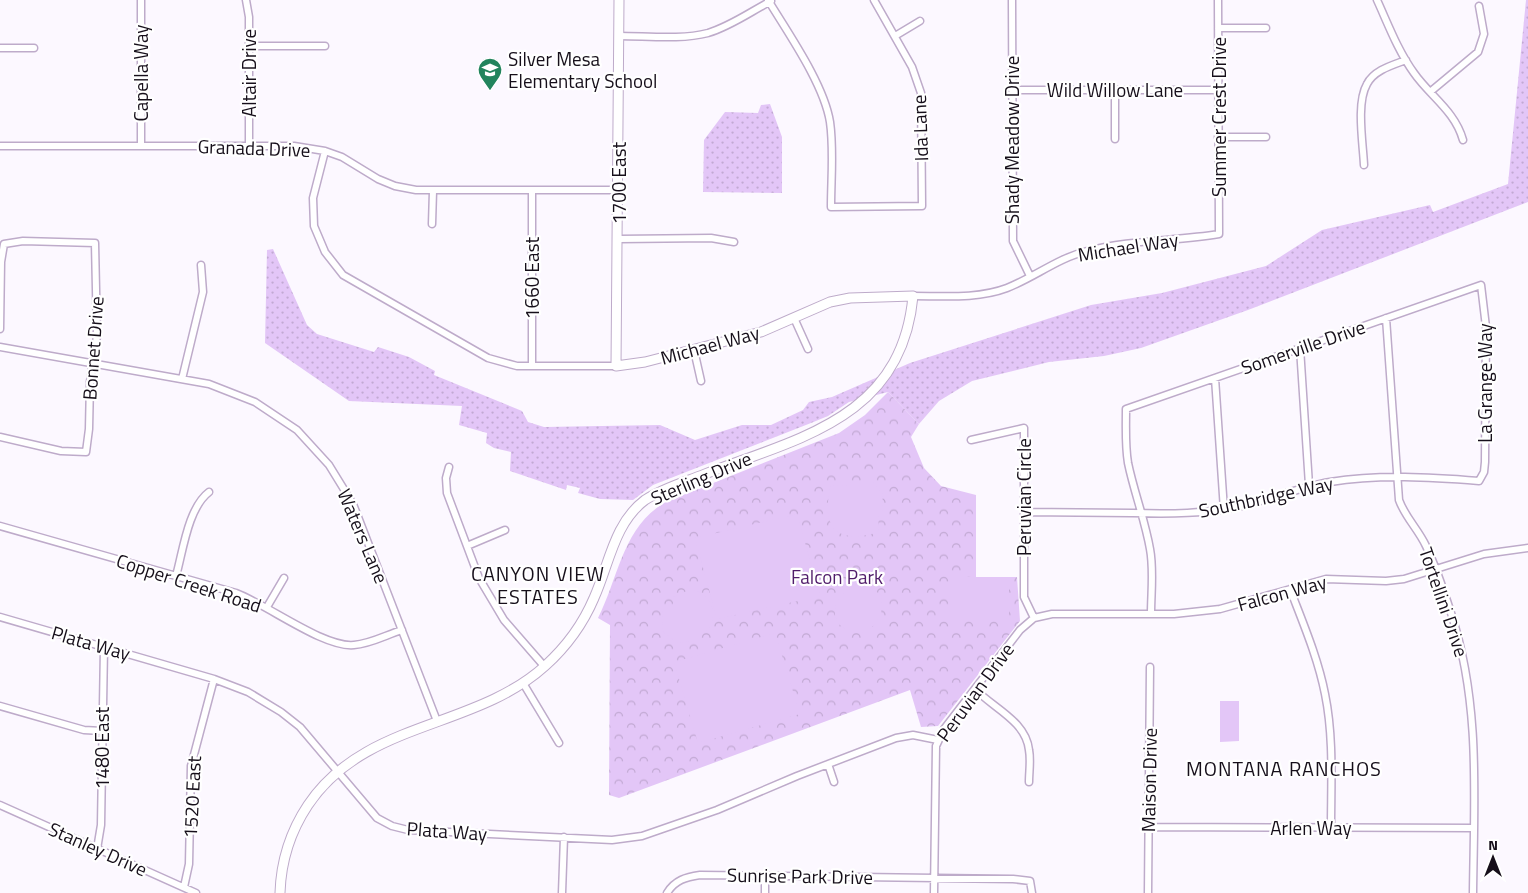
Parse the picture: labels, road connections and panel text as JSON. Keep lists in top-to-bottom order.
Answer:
{
  "streets": {
    "street": [
      "Capella Way",
      "Altair Drive",
      "Wild Willow Lane",
      "Summer Crest Drive",
      "Ida Lane",
      "Shady Meadow Drive",
      "Granada Drive",
      "1700 East",
      "Michael Way",
      "1660 East",
      "Somerville Drive",
      "Bonnet Drive",
      "La Grange Way",
      "Sterling Drive",
      "Peruvian Circle",
      "Southbridge Way",
      "Waters Lane",
      "Copper Creek Road",
      "Falcon Way",
      "Tortellini Drive",
      "Plata Way",
      "Peruvian Drive",
      "1480 East",
      "Maison Drive",
      "1520 East",
      "Arlen Way",
      "Stanley Drive",
      "Sunrise Park Drive"
    ]
  },
  "crossings": [
    ["Capella Way", "Granada Drive"],
    ["Altair Drive", "Granada Drive"],
    ["Wild Willow Lane", "Summer Crest Drive"],
    ["Wild Willow Lane", "Shady Meadow Drive"],
    ["Summer Crest Drive", "Michael Way"],
    ["Shady Meadow Drive", "Michael Way"],
    ["Granada Drive", "1700 East"],
    ["Granada Drive", "Michael Way"],
    ["Granada Drive", "1660 East"],
    ["1700 East", "Michael Way"],
    ["Michael Way", "1660 East"],
    ["Michael Way", "Sterling Drive"],
    ["Somerville Drive", "La Grange Way"],
    ["Somerville Drive", "Southbridge Way"],
    ["Somerville Drive", "Tortellini Drive"],
    ["Bonnet Drive", "Waters Lane"],
    ["La Grange Way", "Southbridge Way"],
    ["Sterling Drive", "Waters Lane"],
    ["Sterling Drive", "Plata Way"],
    ["Peruvian Circle", "Southbridge Way"],
    ["Peruvian Circle", "Falcon Way"],
    ["Peruvian Circle", "Peruvian Drive"],
    ["Southbridge Way", "Tortellini Drive"],
    ["Waters Lane", "Copper Creek Road"],
    ["Falcon Way", "Tortellini Drive"],
    ["Falcon Way", "Peruvian Drive"],
    ["Tortellini Drive", "Arlen Way"],
    ["Plata Way", "Peruvian Drive"],
    ["Plata Way", "1480 East"],
    ["Plata Way", "1520 East"],
    ["Peruvian Drive", "Sunrise Park Drive"],
    ["1480 East", "Stanley Drive"],
    ["Maison Drive", "Arlen Way"],
    ["1520 East", "Stanley Drive"]
  ],
  "districts": ["CANYON VIEW ESTATES", "MONTANA RANCHOS"],
  "parks": ["Falcon Park"],
  "places": {
    "school or university": ["Silver Mesa Elementary School"]
  },
  "north": "top"
}
